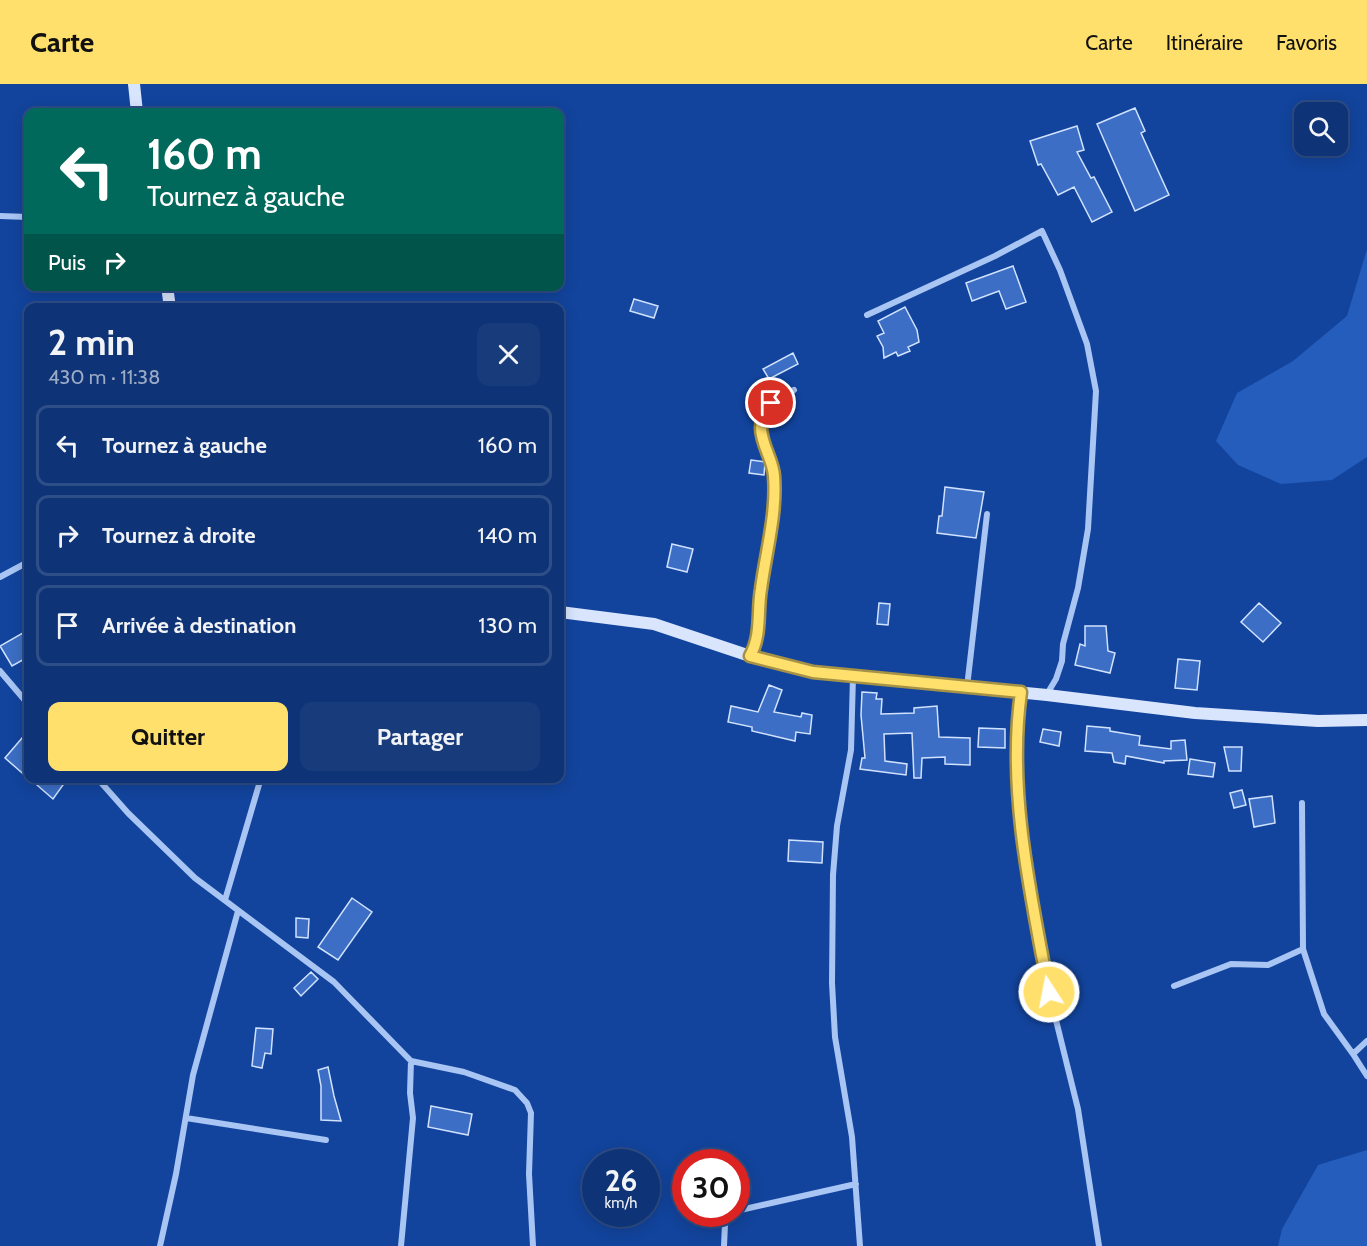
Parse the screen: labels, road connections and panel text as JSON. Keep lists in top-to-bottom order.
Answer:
{
  "page": {
    "header": "Carte",
    "nav": ["Carte", "Itinéraire", "Favoris"],
    "turn": ["160 m", "Tournez à gauche"],
    "then": "Puis",
    "heading": ["2 min", "430 m · 11:38"],
    "list": [
      {
        "name": "Tournez à gauche",
        "value": "160 m"
      },
      {
        "name": "Tournez à droite",
        "value": "140 m"
      },
      {
        "name": "Arrivée à destination",
        "value": "130 m"
      }
    ],
    "buttons": ["Quitter", "Partager"],
    "speed": "26 km/h",
    "limit": "30"
  }
}
